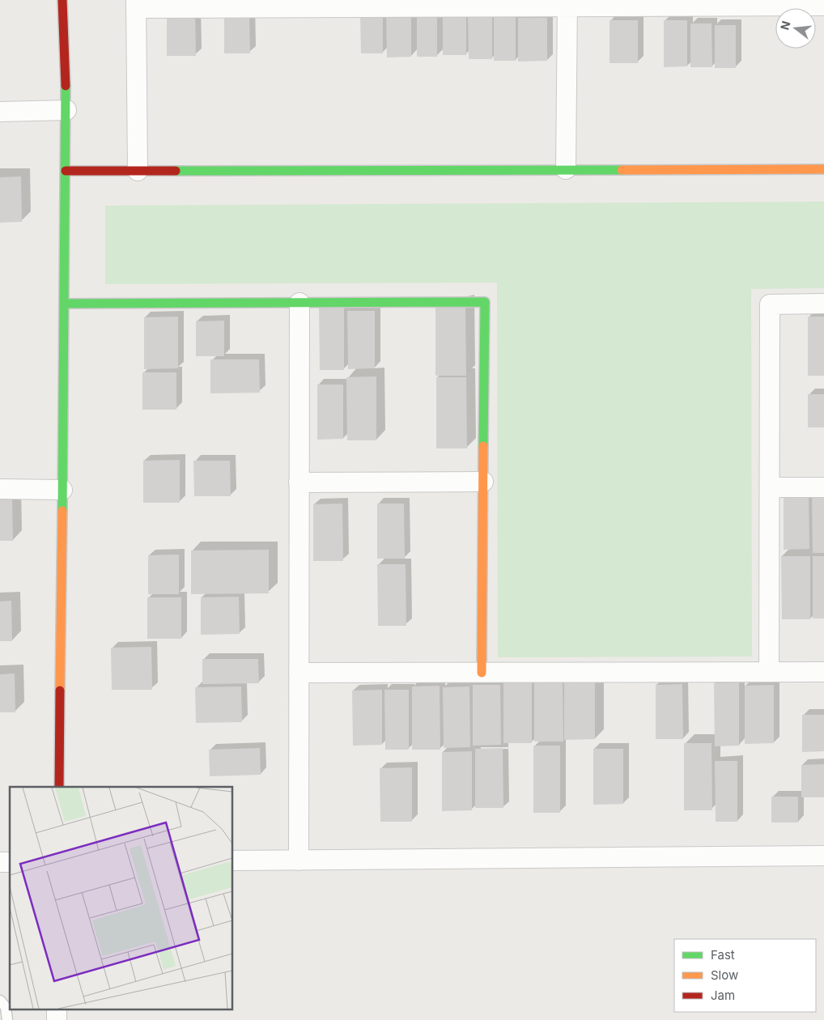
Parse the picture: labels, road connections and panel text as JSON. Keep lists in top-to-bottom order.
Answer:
{
  "legend": ["Fast", "Slow", "Jam"],
  "north": "left"
}
